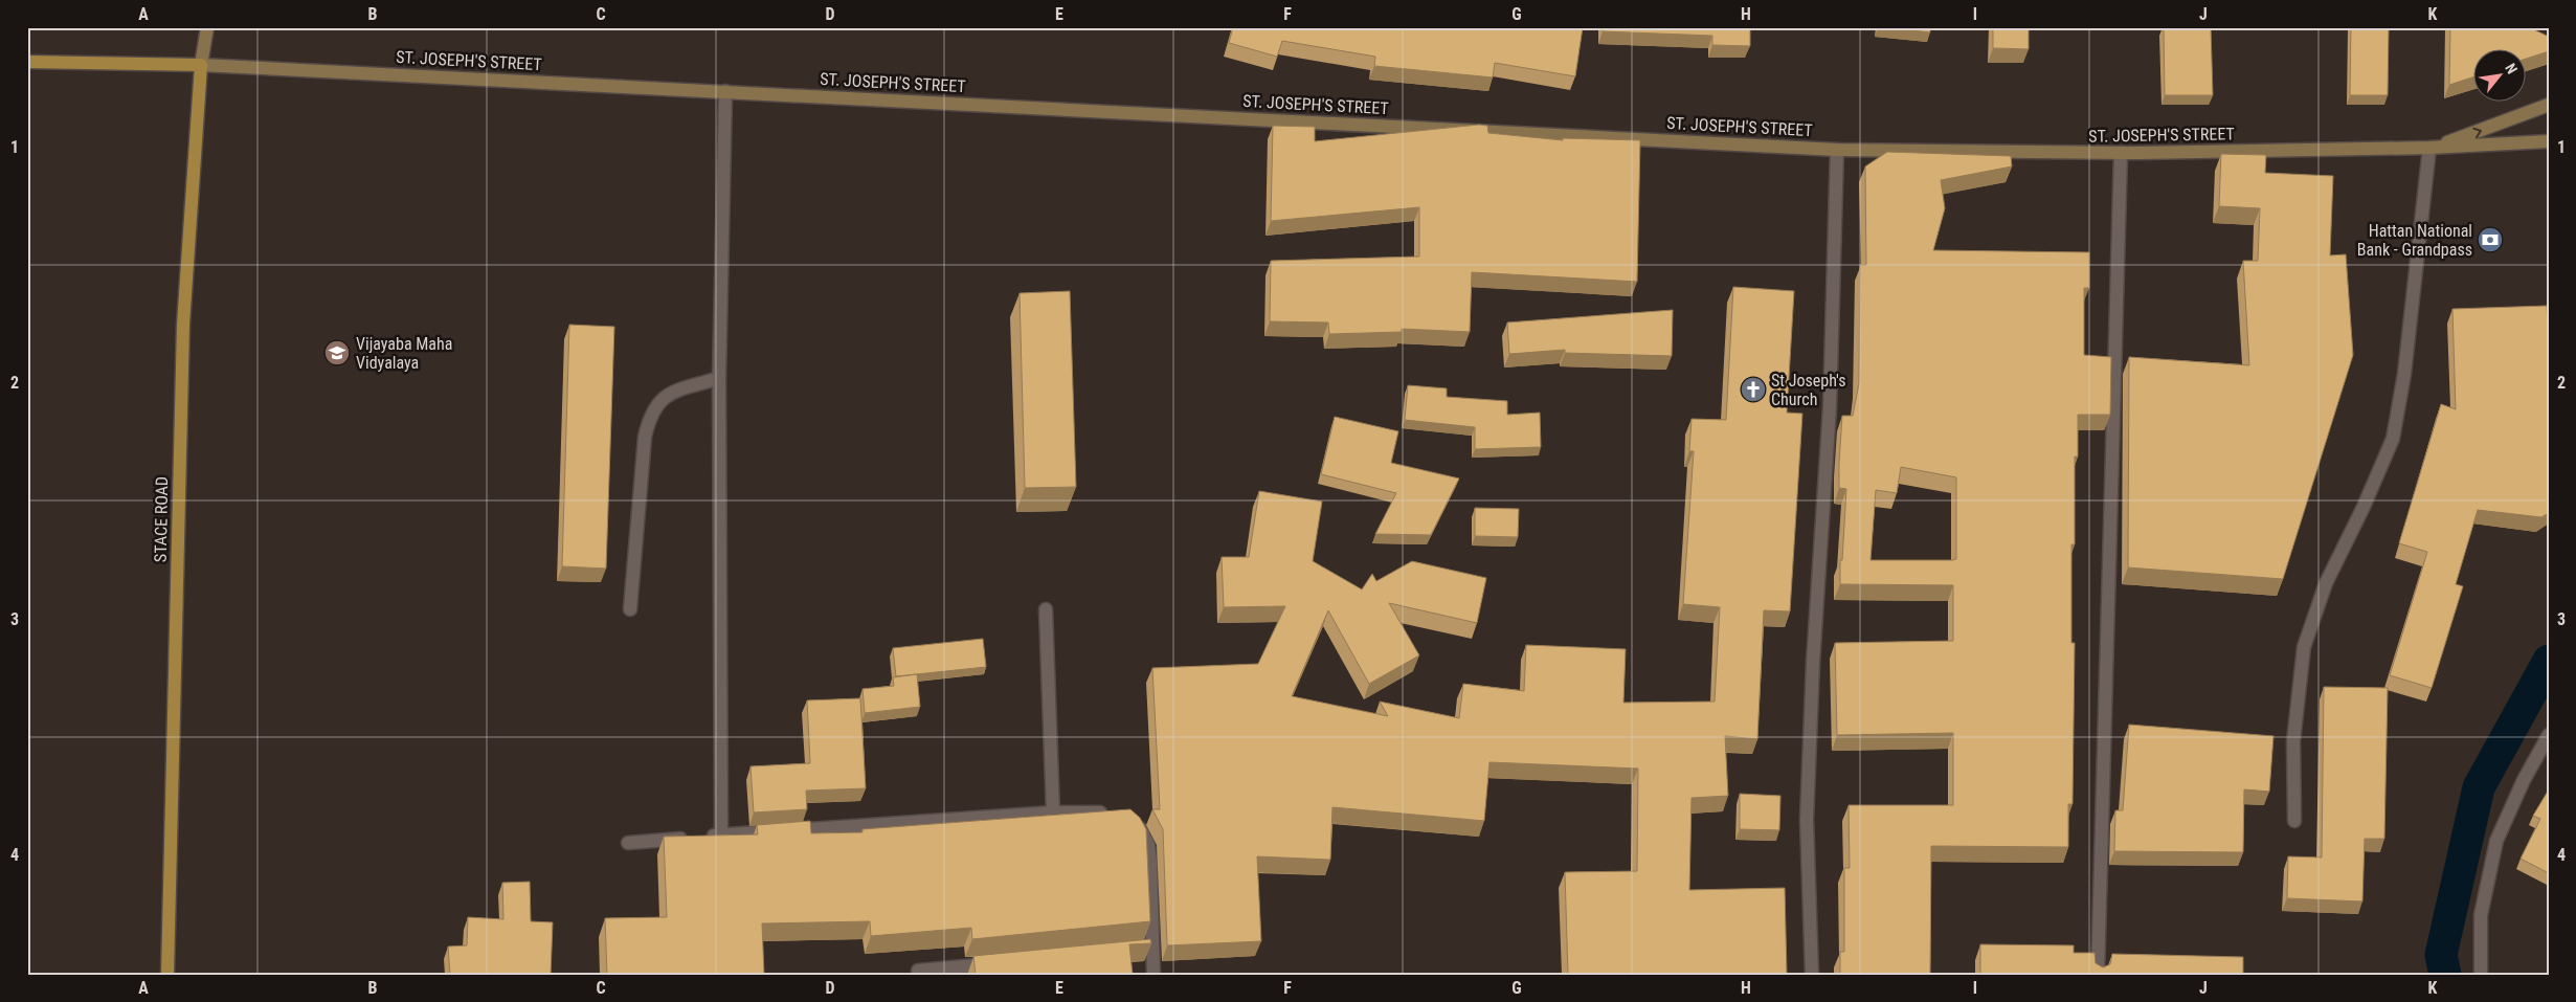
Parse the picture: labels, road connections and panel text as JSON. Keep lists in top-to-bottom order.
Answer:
{
  "streets": {
    "main road": ["ST. JOSEPH'S STREET", "STACE ROAD"]
  },
  "crossings": [
    ["ST. JOSEPH'S STREET", "STACE ROAD"]
  ],
  "places": {
    "bank": ["Hattan National Bank - Grandpass"],
    "school or university": ["Vijayaba Maha Vidyalaya"],
    "church": ["St Joseph's Church"]
  },
  "north": "top right",
  "grid": {
    "columns": [
      "A",
      "B",
      "C",
      "D",
      "E",
      "F",
      "G",
      "H",
      "I",
      "J",
      "K"
    ],
    "rows": [
      "1",
      "2",
      "3",
      "4"
    ]
  }
}
